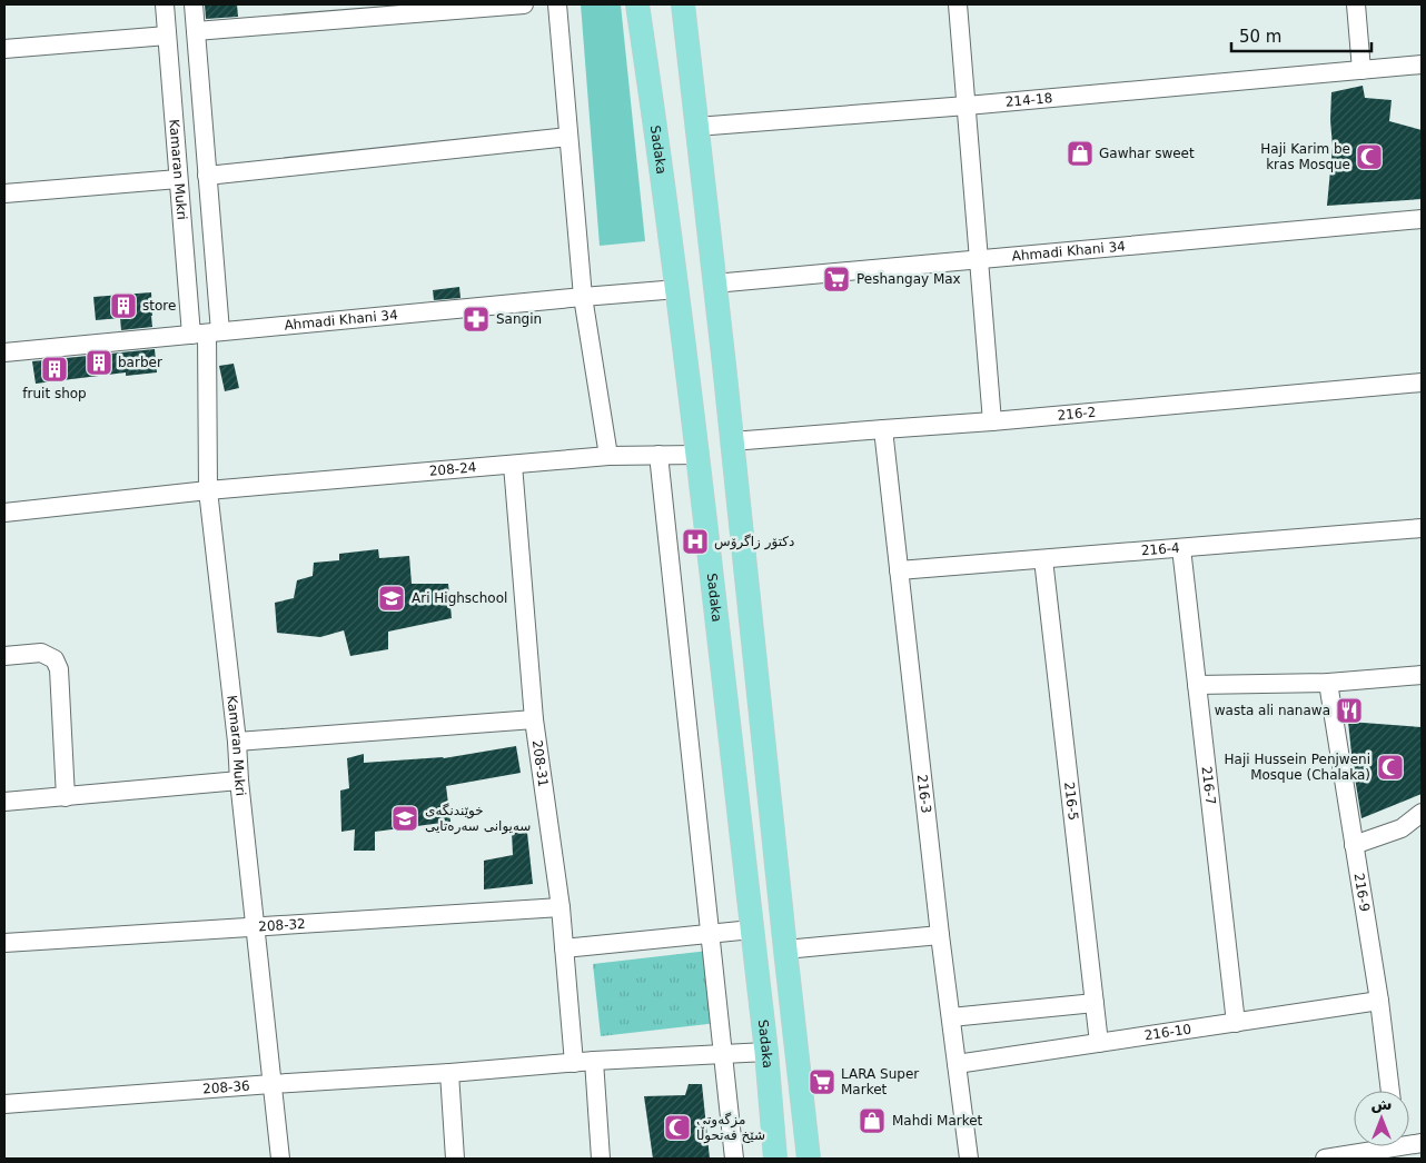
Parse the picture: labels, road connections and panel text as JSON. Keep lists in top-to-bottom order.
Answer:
{
  "streets": {
    "main road": ["Sadaka"],
    "street": [
      "214-18",
      "Kamaran Mukri",
      "Ahmadi Khani 34",
      "216-2",
      "208-24",
      "216-4",
      "208-31",
      "216-7",
      "216-3",
      "216-5",
      "216-9",
      "208-32",
      "216-10",
      "208-36"
    ]
  },
  "crossings": [
    ["Sadaka", "Ahmadi Khani 34"],
    ["Sadaka", "208-24"],
    ["Sadaka", "208-36"],
    ["Kamaran Mukri", "Ahmadi Khani 34"],
    ["Kamaran Mukri", "208-24"],
    ["Kamaran Mukri", "208-32"],
    ["Kamaran Mukri", "208-36"],
    ["216-2", "216-3"],
    ["208-24", "208-31"],
    ["216-4", "216-7"],
    ["216-4", "216-3"],
    ["216-4", "216-5"],
    ["208-31", "208-32"],
    ["208-31", "208-36"],
    ["216-7", "216-10"],
    ["216-3", "216-10"],
    ["216-5", "216-10"],
    ["216-9", "216-10"]
  ],
  "places": {
    "shop": ["Gawhar sweet", "Mahdi Market"],
    "mosque": ["Haji Karim be kras Mosque", "Haji Hussein Penjweni Mosque (Chalaka)", "مزگەوتی شێخ فەتحوڵا"],
    "supermarket": ["Peshangay Max", "LARA Super Market"],
    "building": ["store", "barber", "fruit shop"],
    "pharmacy": ["Sangin"],
    "hospital": ["دکتۆر زاگرۆس"],
    "school or university": ["Ari Highschool", "خوێندنگەی سەیوانی سەرەتایی"],
    "restaurant": ["wasta ali nanawa"]
  },
  "scale_bar": "50 m",
  "north": "top"
}
